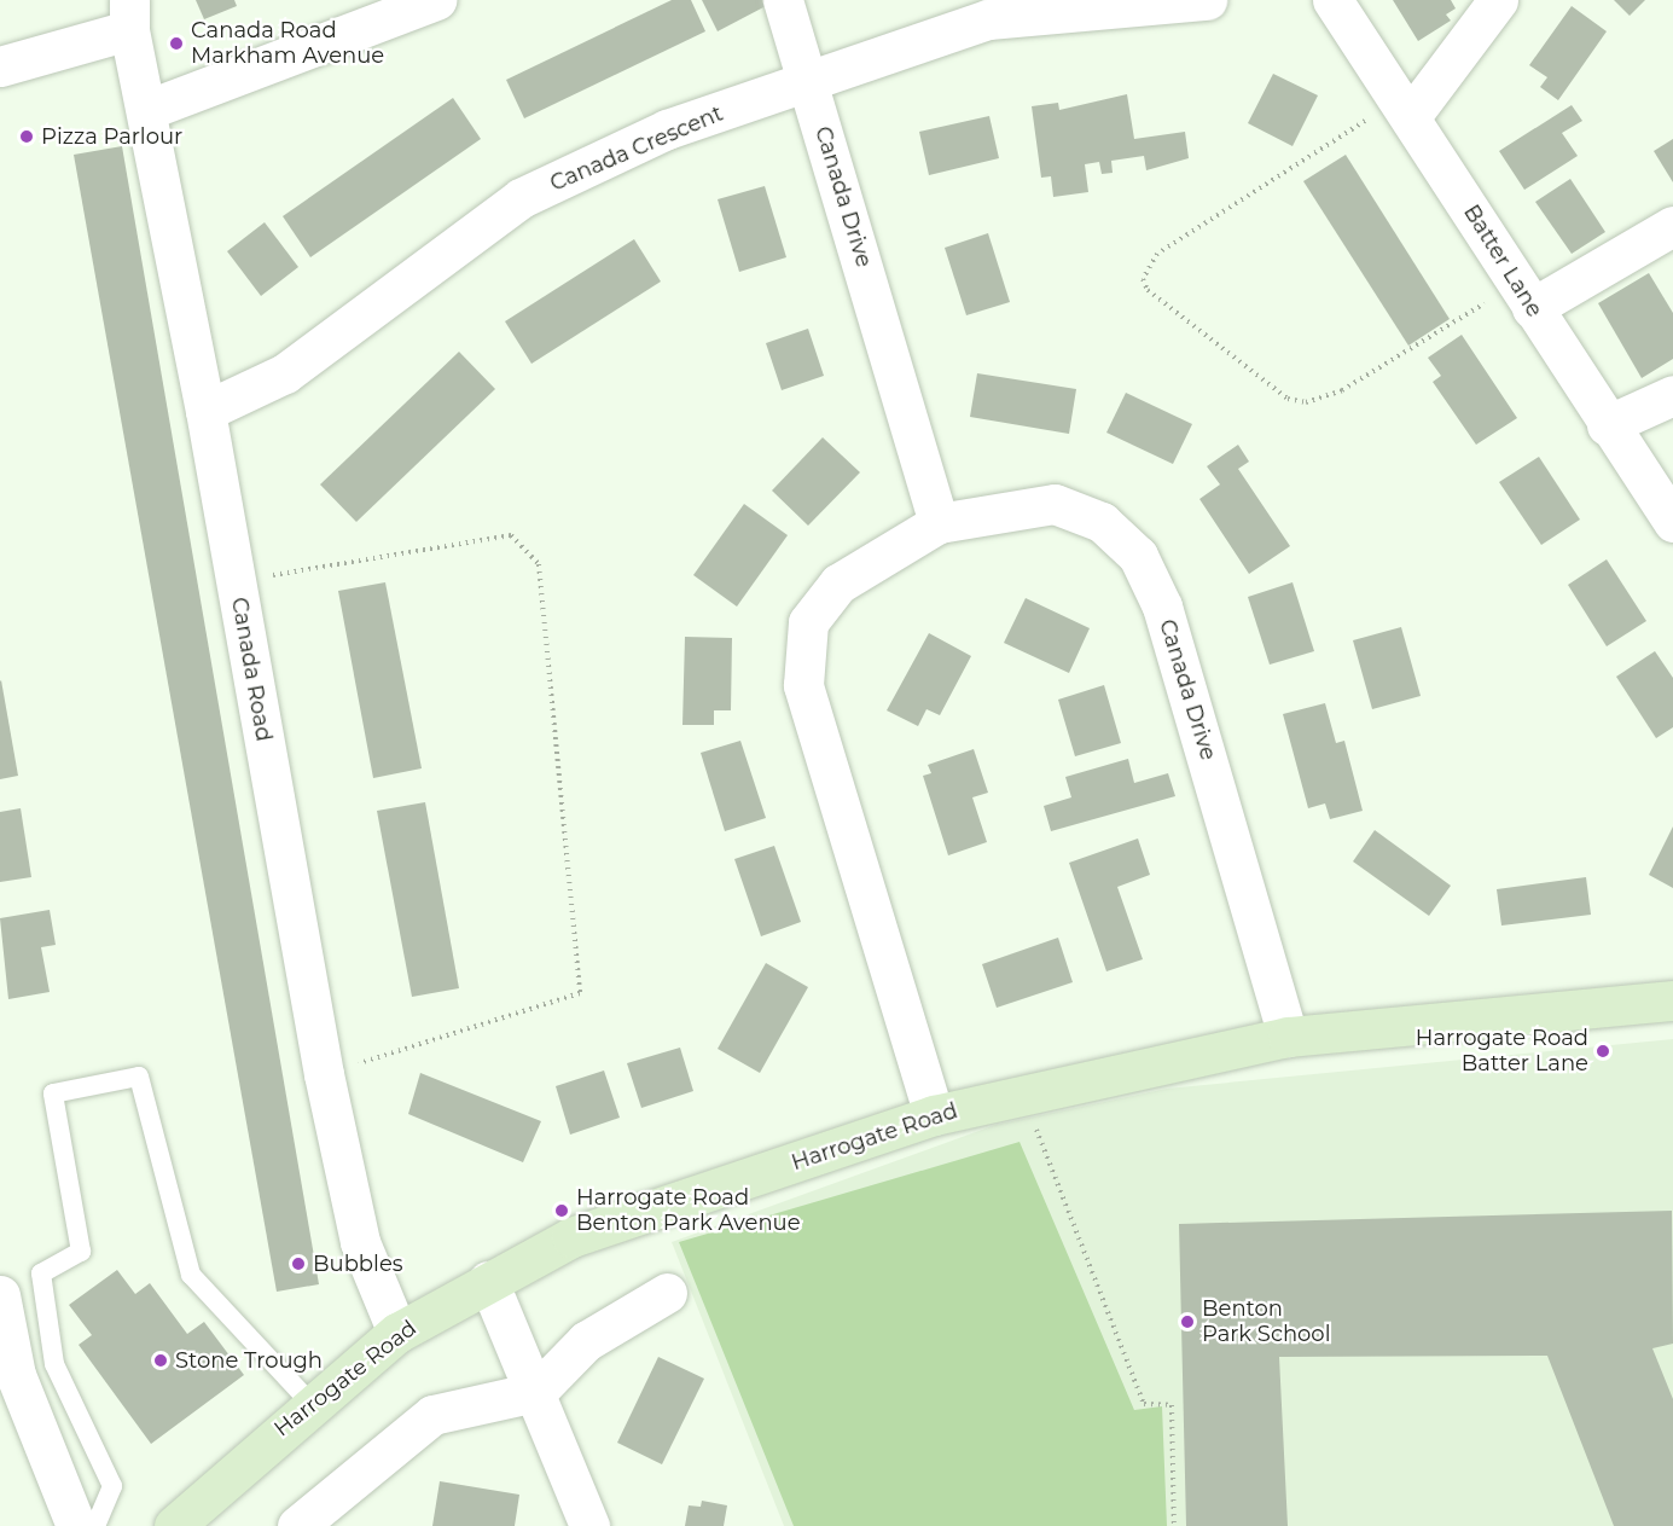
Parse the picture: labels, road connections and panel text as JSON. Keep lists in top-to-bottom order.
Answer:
{
  "streets": {
    "main road": ["Harrogate Road"],
    "street": [
      "Canada Crescent",
      "Canada Drive",
      "Batter Lane",
      "Canada Road"
    ]
  },
  "crossings": [
    ["Canada Crescent", "Canada Drive"],
    ["Canada Crescent", "Canada Road"],
    ["Canada Drive", "Harrogate Road"],
    ["Canada Road", "Harrogate Road"]
  ],
  "places": [
    "Canada Road Markham Avenue",
    "Pizza Parlour",
    "Harrogate Road Batter Lane",
    "Harrogate Road Benton Park Avenue",
    "Bubbles",
    "Benton Park School",
    "Stone Trough"
  ]
}
